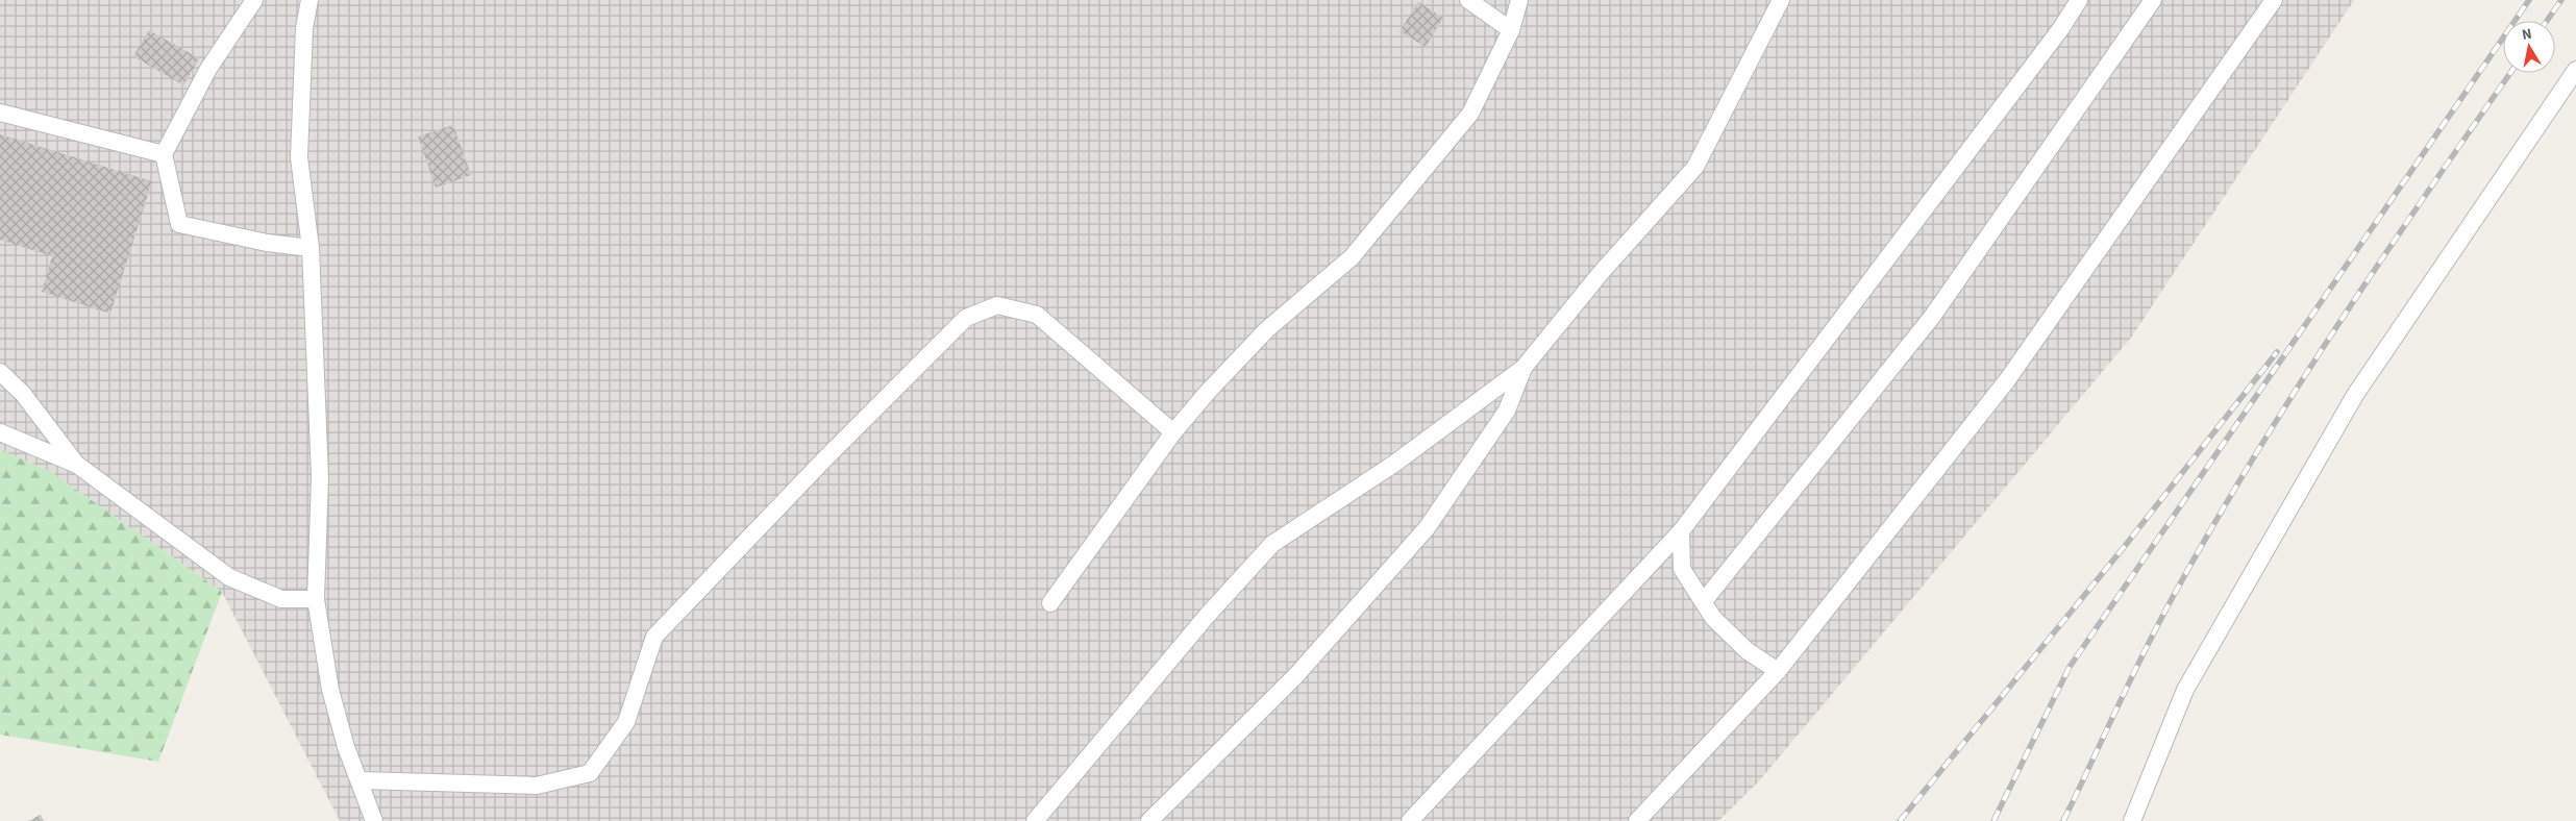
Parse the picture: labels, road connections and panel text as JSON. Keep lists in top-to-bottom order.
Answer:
{
  "north": "top"
}
